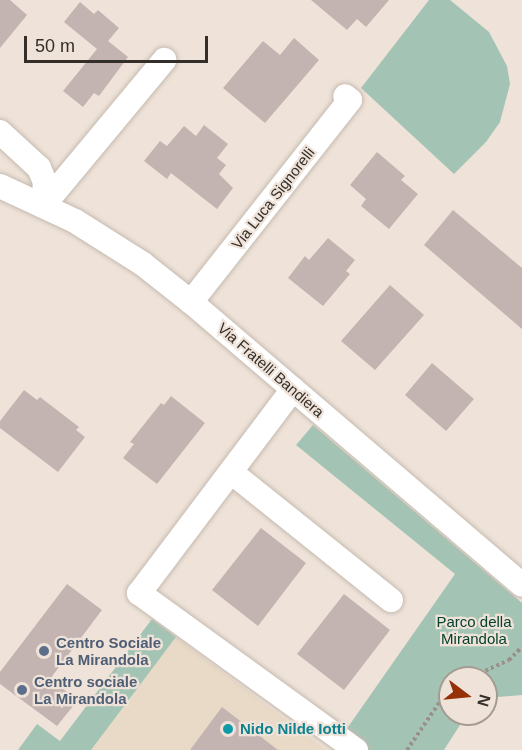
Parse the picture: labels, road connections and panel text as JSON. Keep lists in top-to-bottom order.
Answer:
{
  "streets": {
    "street": ["Via Luca Signorelli", "Via Fratelli Bandiera"]
  },
  "crossings": [
    ["Via Luca Signorelli", "Via Fratelli Bandiera"]
  ],
  "parks": ["Parco della Mirandola"],
  "places": ["Centro Sociale La Mirandola", "Centro sociale La Mirandola", "Nido Nilde Iotti"],
  "scale_bar": "50 m",
  "north": "right"
}
